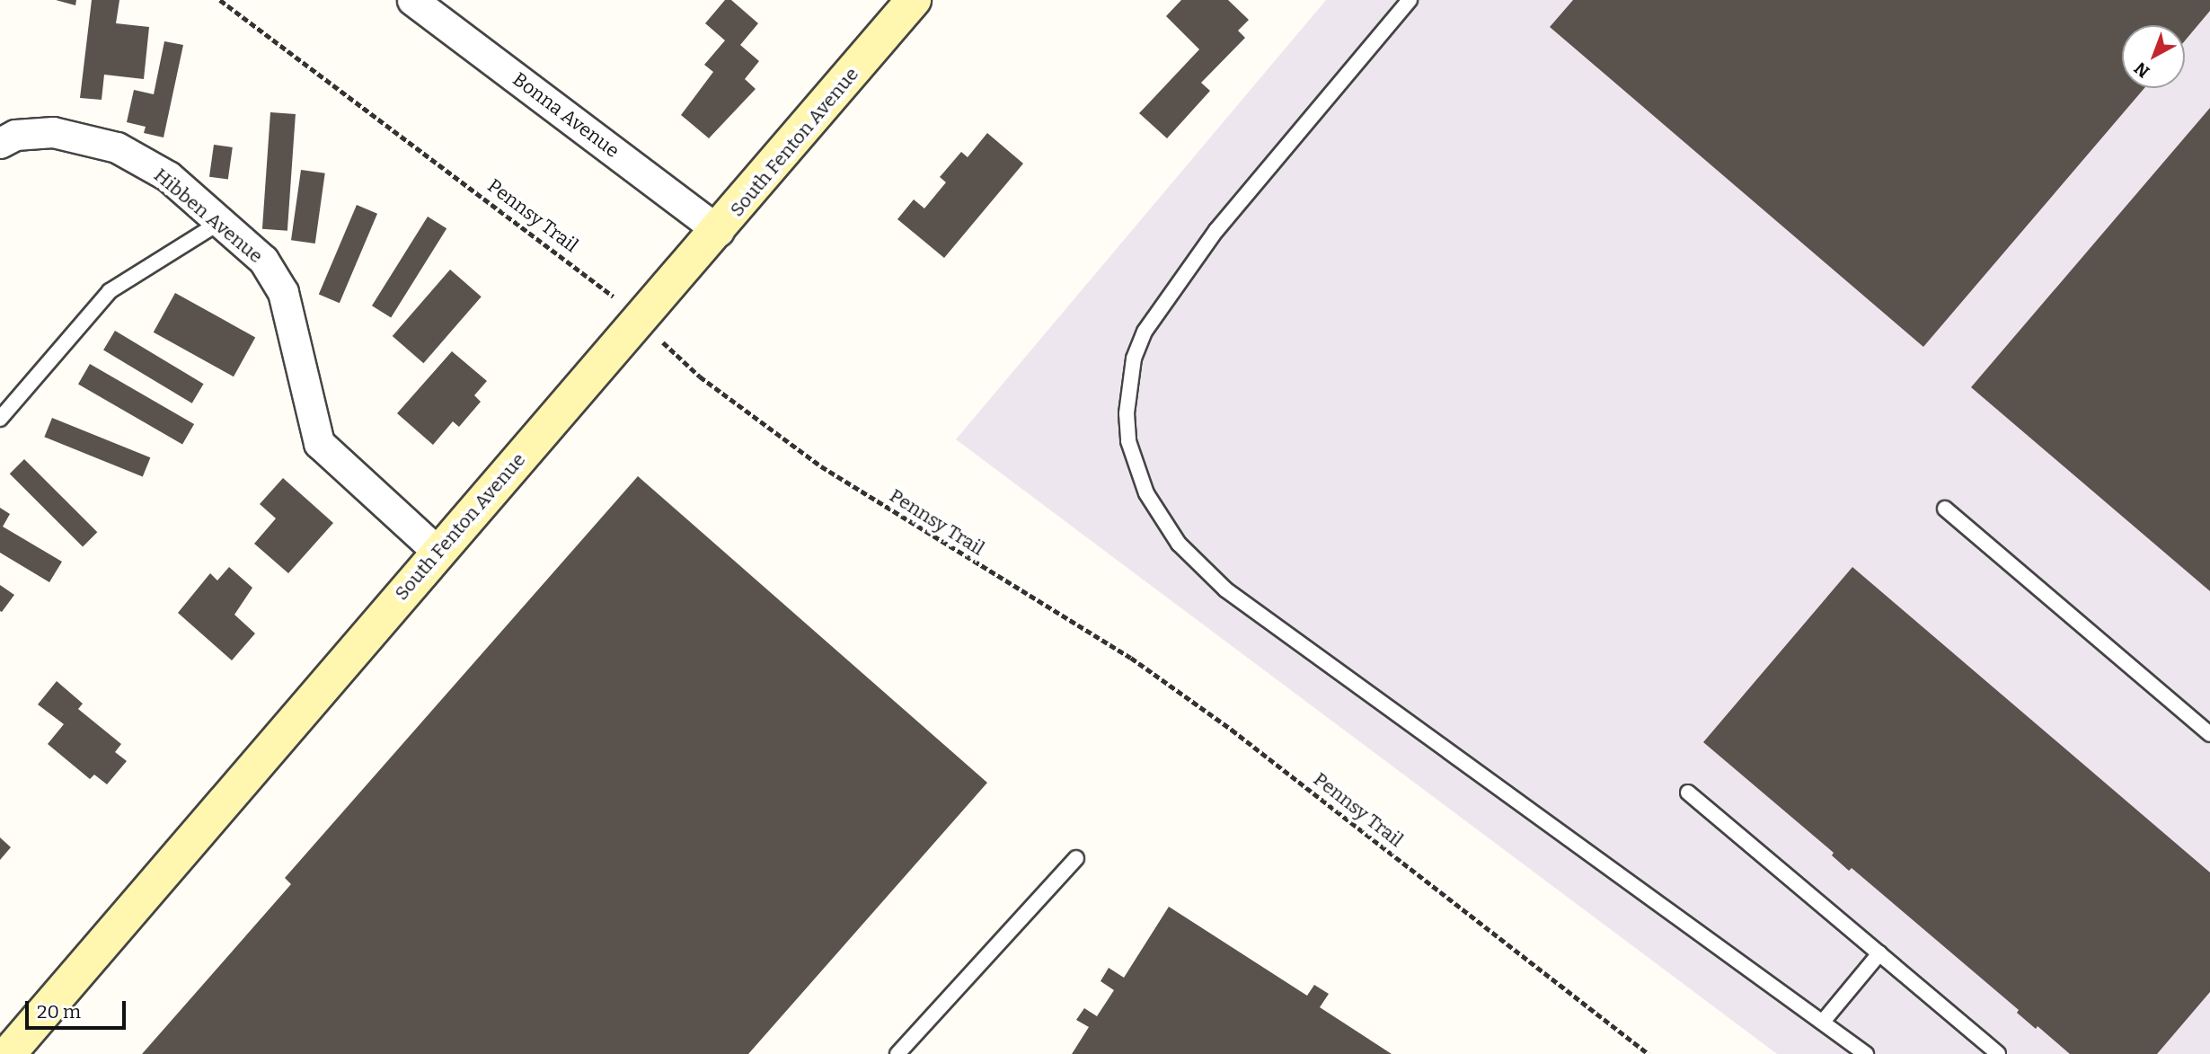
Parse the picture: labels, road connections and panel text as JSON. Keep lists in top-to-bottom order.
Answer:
{
  "streets": {
    "street": ["Bonna Avenue", "South Fenton Avenue", "Hibben Avenue"],
    "path": ["Pennsy Trail"]
  },
  "crossings": [
    ["Bonna Avenue", "South Fenton Avenue"],
    ["South Fenton Avenue", "Hibben Avenue"],
    ["South Fenton Avenue", "Pennsy Trail"]
  ],
  "scale_bar": "20 m",
  "north": "bottom left"
}
